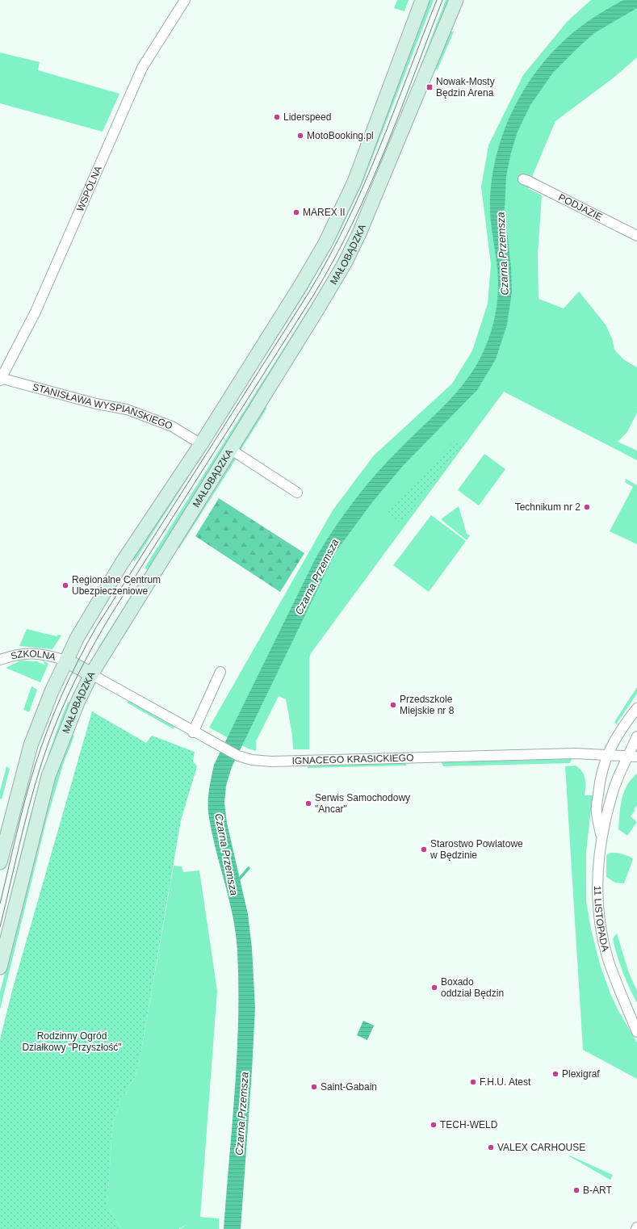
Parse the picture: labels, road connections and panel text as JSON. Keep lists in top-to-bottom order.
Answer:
{
  "streets": {
    "street": [
      "WSPÓLNA",
      "PODJAZIE",
      "MAŁOBĄDZKA",
      "STANISŁAWA WYSPIAŃSKIEGO",
      "SZKOLNA",
      "IGNACEGO KRASICKIEGO",
      "11 LISTOPADA"
    ]
  },
  "crossings": [
    ["WSPÓLNA", "STANISŁAWA WYSPIAŃSKIEGO"],
    ["MAŁOBĄDZKA", "IGNACEGO KRASICKIEGO"],
    ["IGNACEGO KRASICKIEGO", "11 LISTOPADA"]
  ],
  "water": ["Czarna Przemsza"],
  "parks": ["Rodzinny Ogród Działkowy \"Przyszłość\""],
  "places": {
    "transit": ["Nowak-Mosty Będzin Arena"],
    "other": [
      "Liderspeed",
      "MotoBooking.pl",
      "MAREX II",
      "Technikum nr 2",
      "Regionalne Centrum Ubezpieczeniowe",
      "Przedszkole Miejskie nr 8",
      "Serwis Samochodowy \"Ancar\"",
      "Starostwo Powiatowe w Będzinie",
      "Boxado oddział Będzin",
      "Plexigraf",
      "F.H.U. Atest",
      "Saint-Gabain",
      "TECH-WELD",
      "VALEX CARHOUSE",
      "B-ART"
    ]
  }
}
